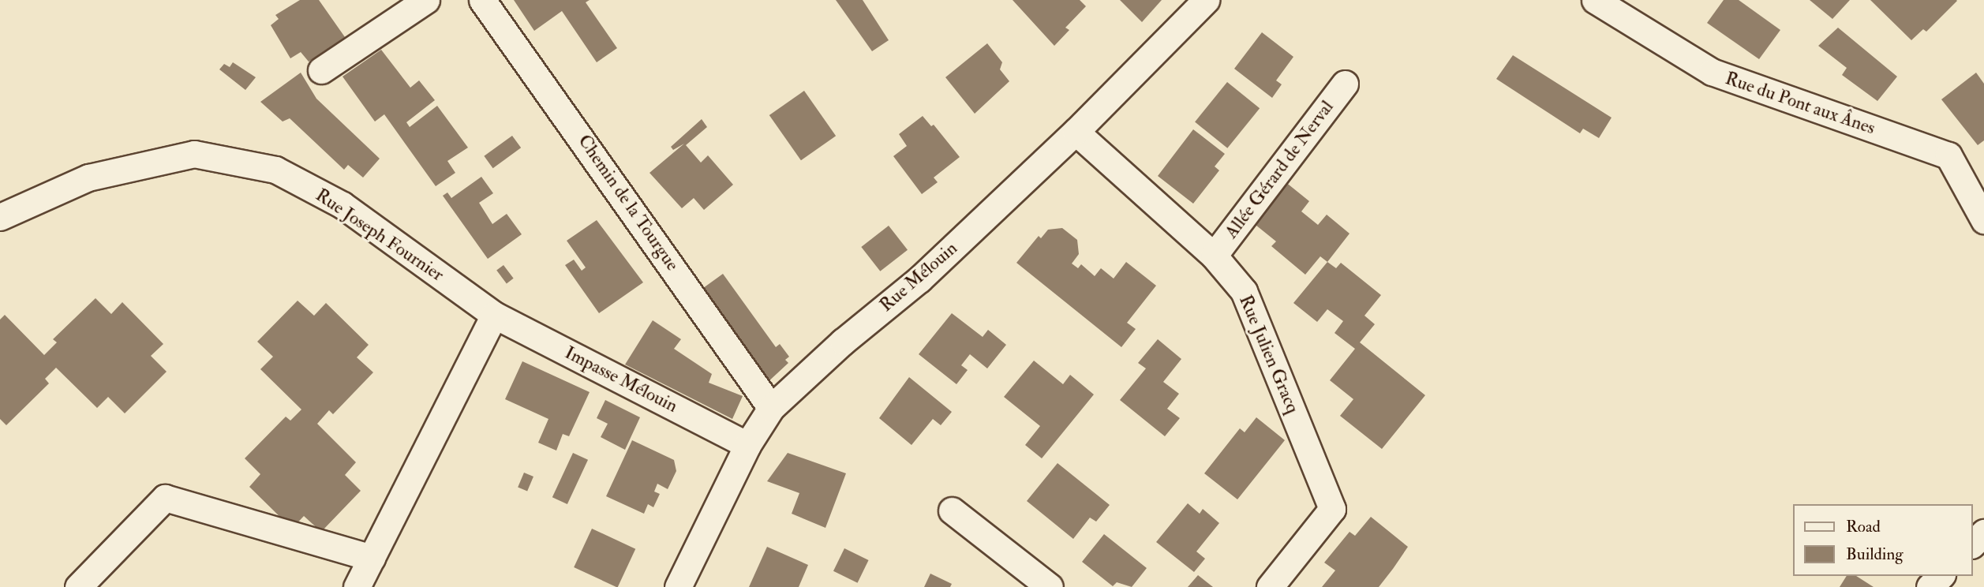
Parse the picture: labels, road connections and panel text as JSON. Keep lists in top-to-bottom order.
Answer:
{
  "streets": {
    "street": [
      "Rue du Pont aux Ânes",
      "Allée Gérard de Nerval",
      "Chemin de la Tourgue",
      "Rue Joseph Fournier",
      "Rue Mélouin",
      "Rue Julien Gracq",
      "Impasse Mélouin"
    ]
  },
  "crossings": [
    ["Allée Gérard de Nerval", "Rue Julien Gracq"],
    ["Chemin de la Tourgue", "Rue Mélouin"],
    ["Rue Joseph Fournier", "Impasse Mélouin"],
    ["Rue Mélouin", "Rue Julien Gracq"],
    ["Rue Mélouin", "Impasse Mélouin"]
  ],
  "legend": ["Road", "Building"]
}
